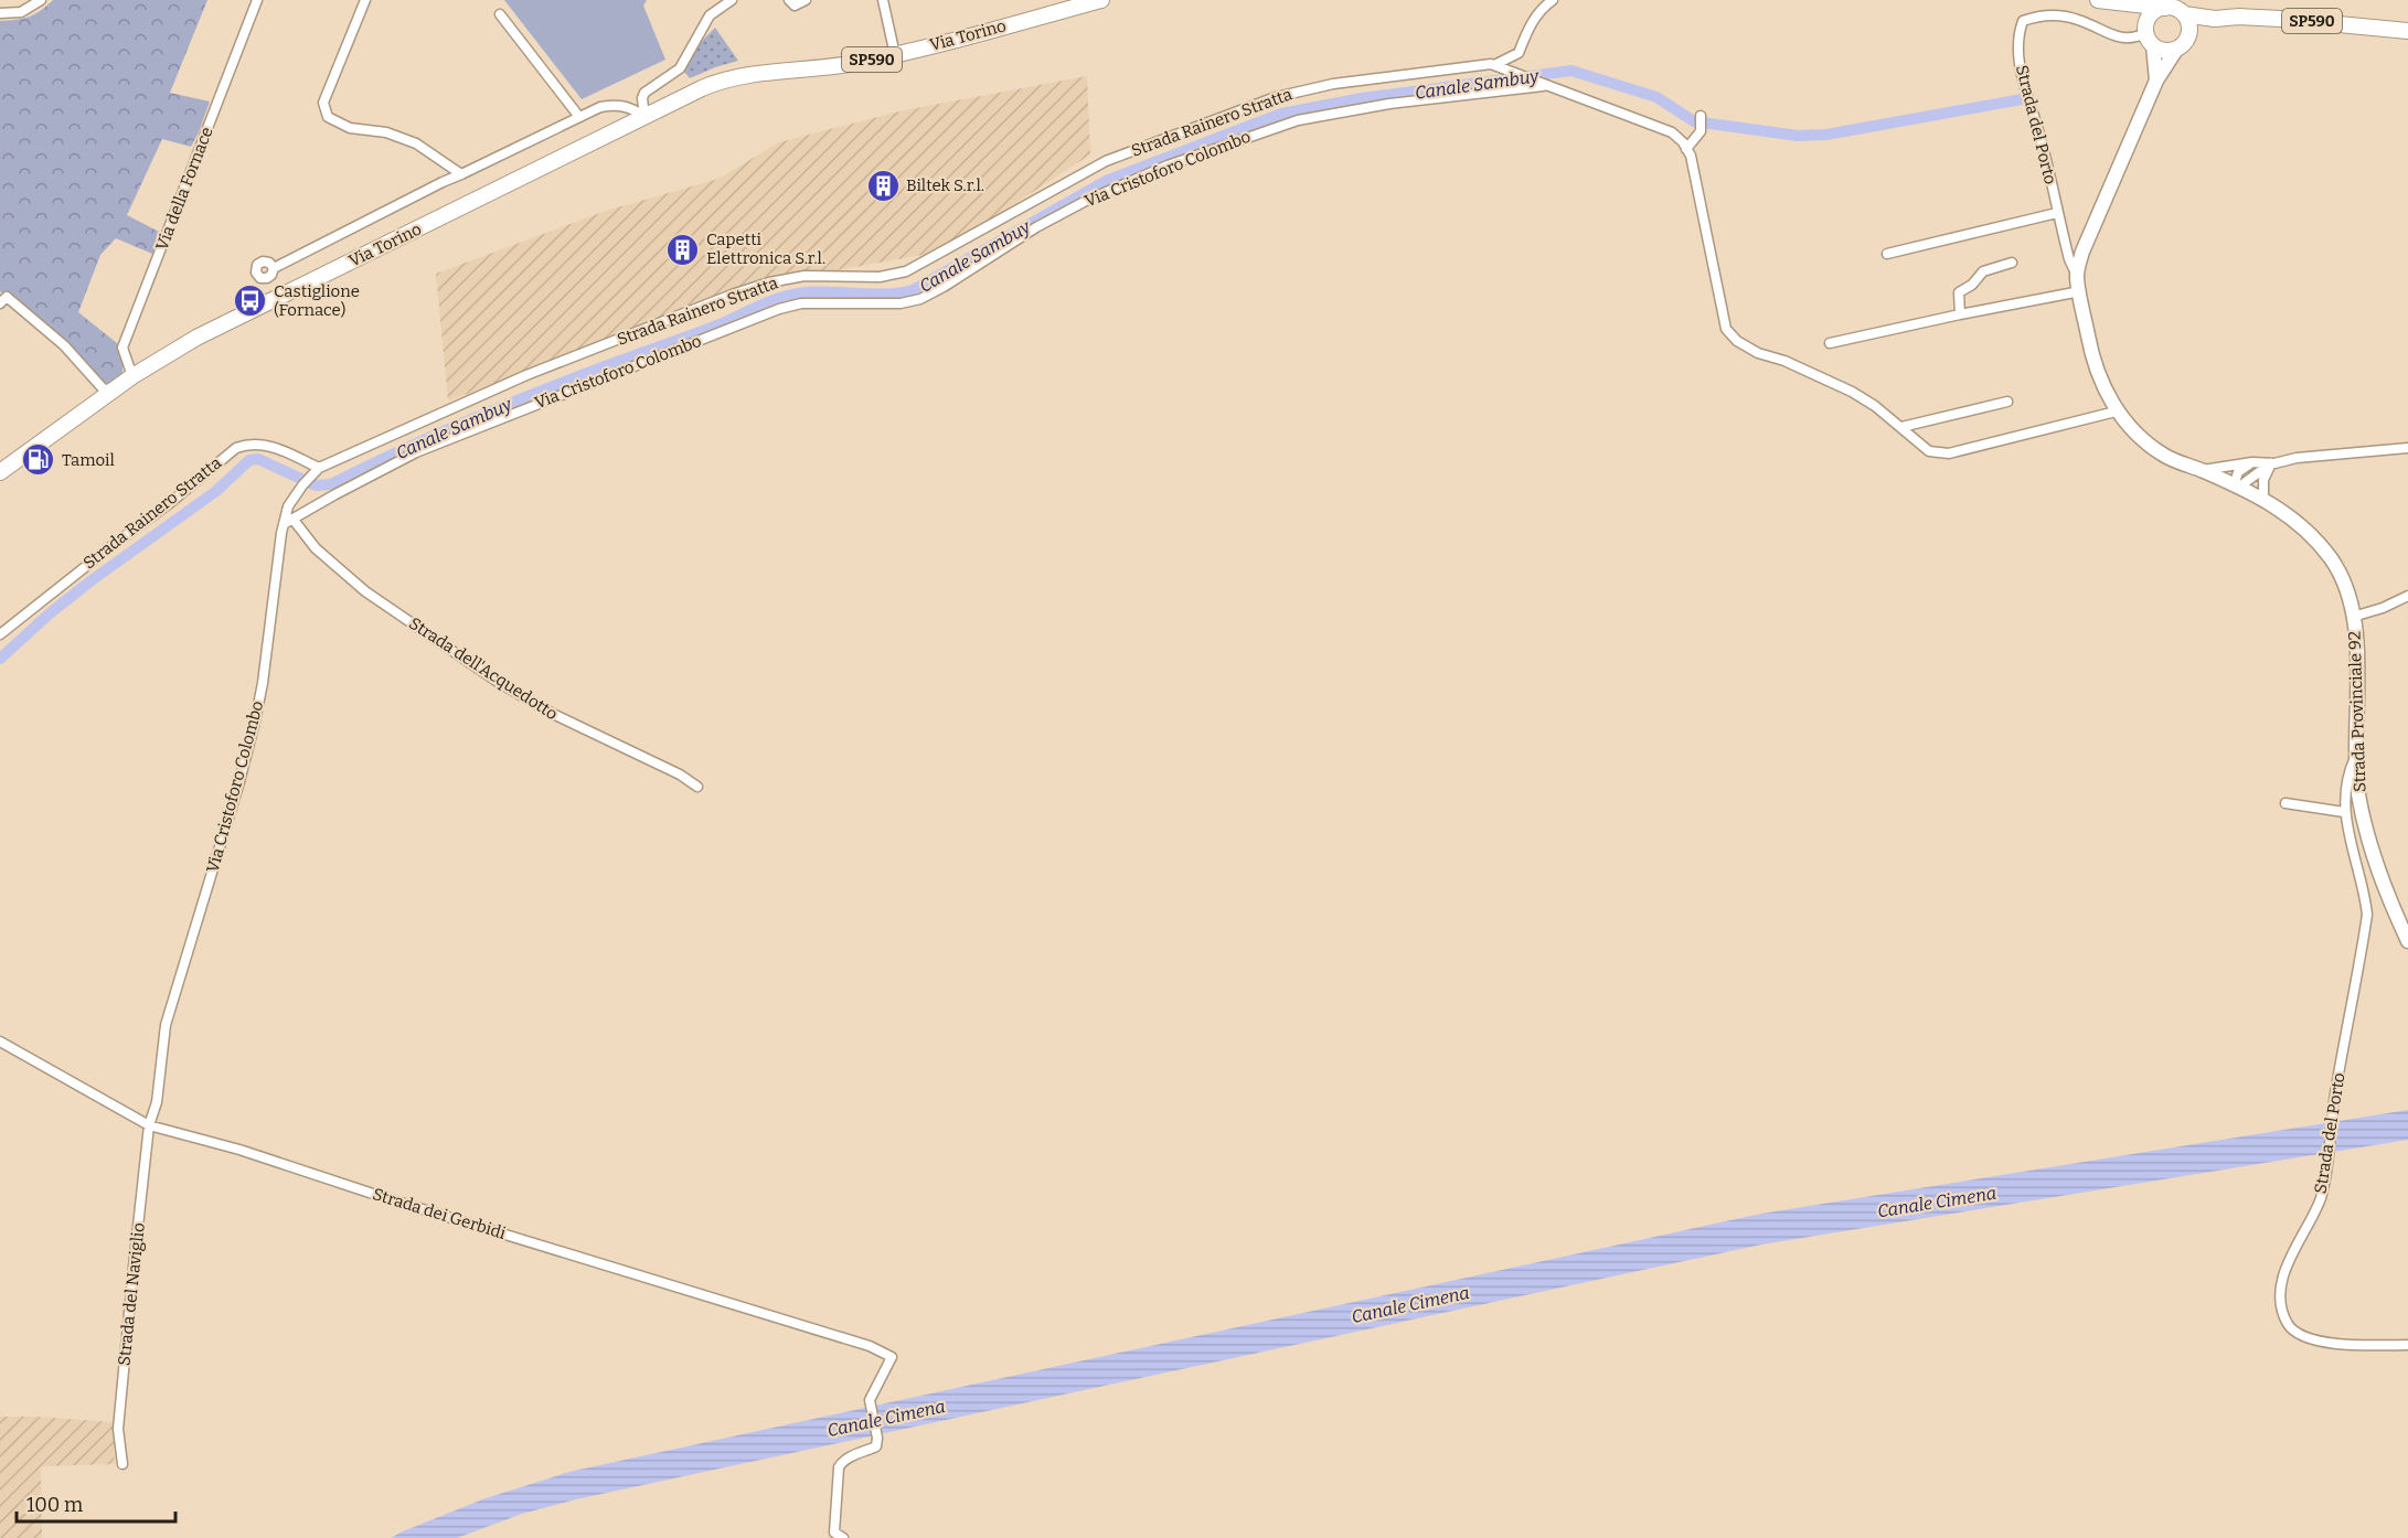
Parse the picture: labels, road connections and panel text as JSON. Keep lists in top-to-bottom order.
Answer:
{
  "streets": {
    "main road": ["SP590", "Via Torino", "Strada Provinciale 92"],
    "street": [
      "Strada Rainero Stratta",
      "Strada del Porto",
      "Via Cristoforo Colombo",
      "Via della Fornace",
      "Strada dell'Acquedotto",
      "Strada dei Gerbidi",
      "Strada del Naviglio"
    ]
  },
  "crossings": [
    ["SP590", "Strada del Porto"],
    ["Via Torino", "Via della Fornace"],
    ["Strada Rainero Stratta", "Via Cristoforo Colombo"],
    ["Strada Rainero Stratta", "Strada dell'Acquedotto"],
    ["Strada del Porto", "Strada Provinciale 92"],
    ["Via Cristoforo Colombo", "Strada dell'Acquedotto"],
    ["Via Cristoforo Colombo", "Strada dei Gerbidi"],
    ["Via Cristoforo Colombo", "Strada del Naviglio"],
    ["Strada dei Gerbidi", "Strada del Naviglio"]
  ],
  "water": ["Canale Sambuy", "Canale Cimena"],
  "places": {
    "building": ["Biltek S.r.l.", "Capetti Elettronica S.r.l."],
    "bus stop": ["Castiglione (Fornace)"],
    "fuel station": ["Tamoil"]
  },
  "scale_bar": "100 m"
}
